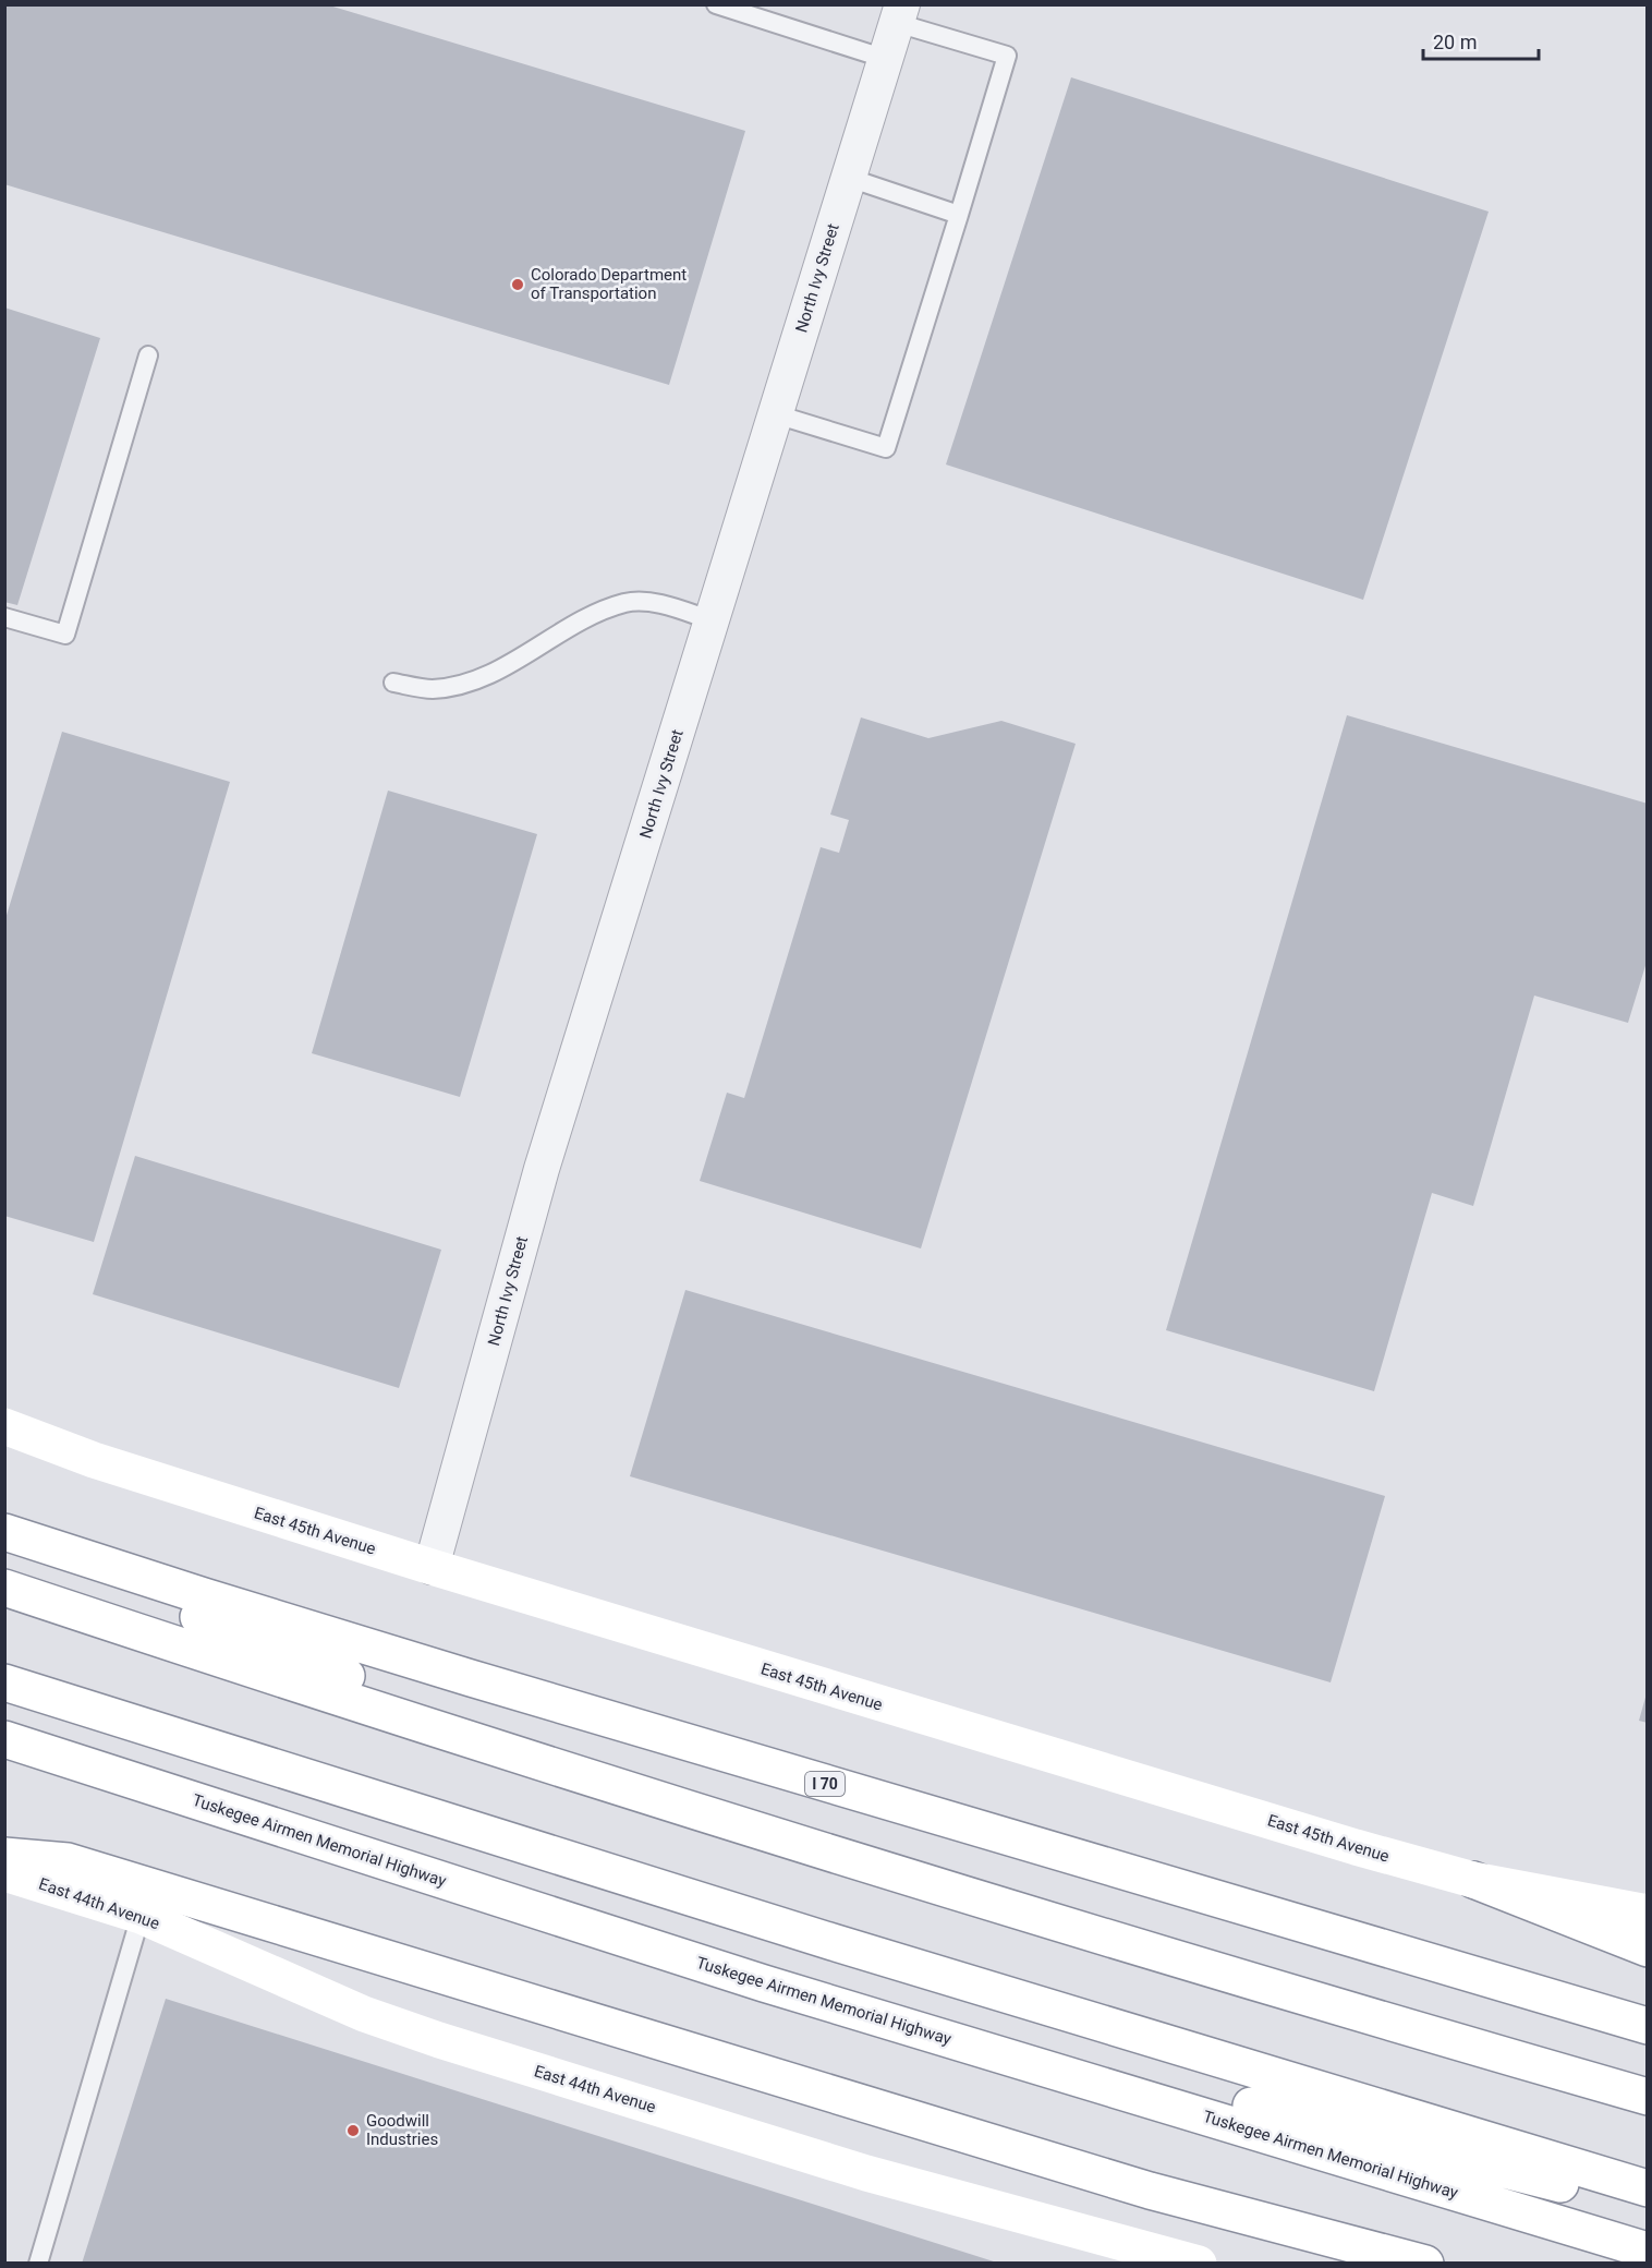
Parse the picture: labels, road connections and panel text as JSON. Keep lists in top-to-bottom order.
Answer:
{
  "streets": {
    "main road": [
      "East 45th Avenue",
      "I 70",
      "Tuskegee Airmen Memorial Highway",
      "East 44th Avenue"
    ],
    "street": ["North Ivy Street"]
  },
  "crossings": [
    ["North Ivy Street", "East 45th Avenue"]
  ],
  "places": ["Colorado Department of Transportation", "Goodwill Industries"],
  "scale_bar": "20 m"
}
